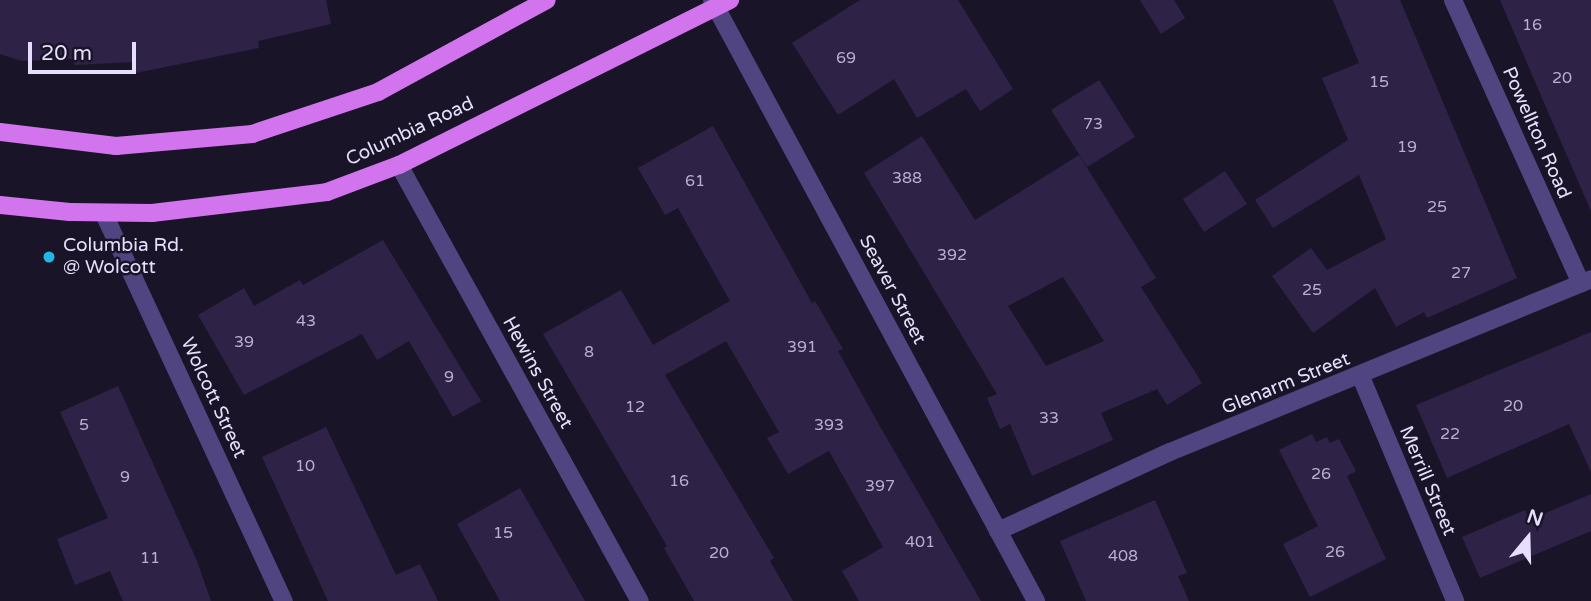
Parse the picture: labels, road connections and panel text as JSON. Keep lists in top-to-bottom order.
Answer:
{
  "streets": {
    "main road": ["Columbia Road"],
    "street": [
      "Powellton Road",
      "Seaver Street",
      "Hewins Street",
      "Glenarm Street",
      "Wolcott Street",
      "Merrill Street"
    ]
  },
  "crossings": [
    ["Columbia Road", "Seaver Street"],
    ["Columbia Road", "Hewins Street"],
    ["Columbia Road", "Wolcott Street"],
    ["Powellton Road", "Glenarm Street"],
    ["Seaver Street", "Glenarm Street"],
    ["Glenarm Street", "Merrill Street"]
  ],
  "places": ["Columbia Rd. @ Wolcott"],
  "house_numbers": [
    "16",
    "69",
    "20",
    "15",
    "73",
    "19",
    "388",
    "61",
    "25",
    "392",
    "27",
    "25",
    "43",
    "39",
    "391",
    "8",
    "9",
    "20",
    "12",
    "33",
    "5",
    "393",
    "22",
    "10",
    "26",
    "9",
    "16",
    "397",
    "15",
    "401",
    "26",
    "20",
    "408",
    "11"
  ],
  "scale_bar": "20 m",
  "north": "top"
}
